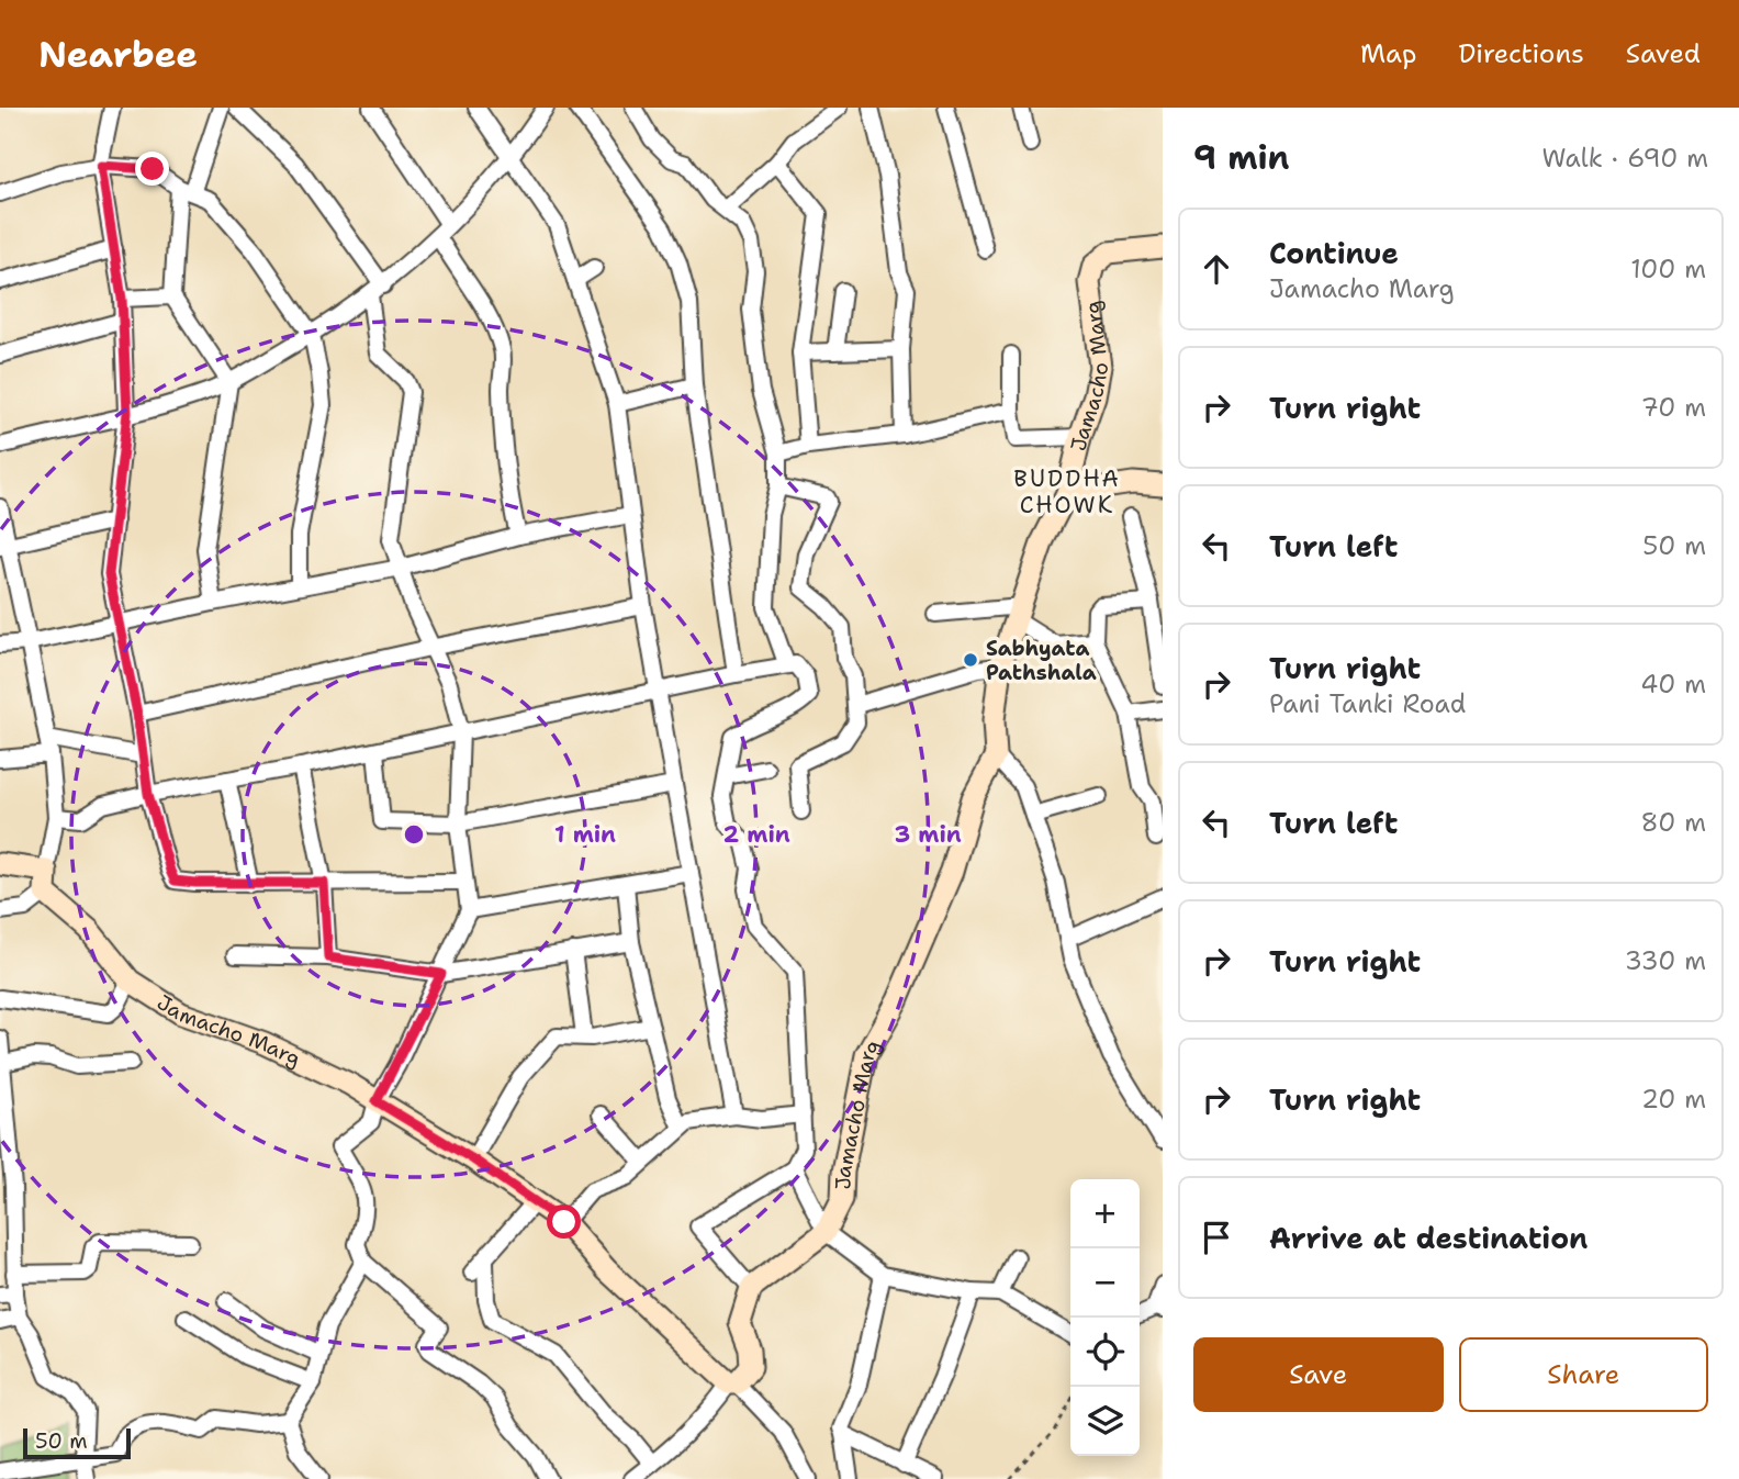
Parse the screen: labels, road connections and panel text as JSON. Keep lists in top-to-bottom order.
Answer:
{
  "streets": {
    "street": ["Jamacho Marg"]
  },
  "districts": ["BUDDHA CHOWK"],
  "places": ["Sabhyata Pathshala"],
  "scale_bar": "50 m",
  "page": {
    "header": "Nearbee",
    "nav": ["Map", "Directions", "Saved"],
    "heading": ["9 min", "Walk · 690 m"],
    "list": [
      ["Continue", "Jamacho Marg", "100 m"],
      ["Turn right", "70 m"],
      ["Turn left", "50 m"],
      ["Turn right", "Pani Tanki Road", "40 m"],
      ["Turn left", "80 m"],
      ["Turn right", "330 m"],
      ["Turn right", "20 m"],
      "Arrive at destination"
    ],
    "map_buttons": ["+", "−"],
    "buttons": ["Save", "Share"],
    "scale": "50 m"
  },
  "rings": ["1 min", "2 min", "3 min"]
}
